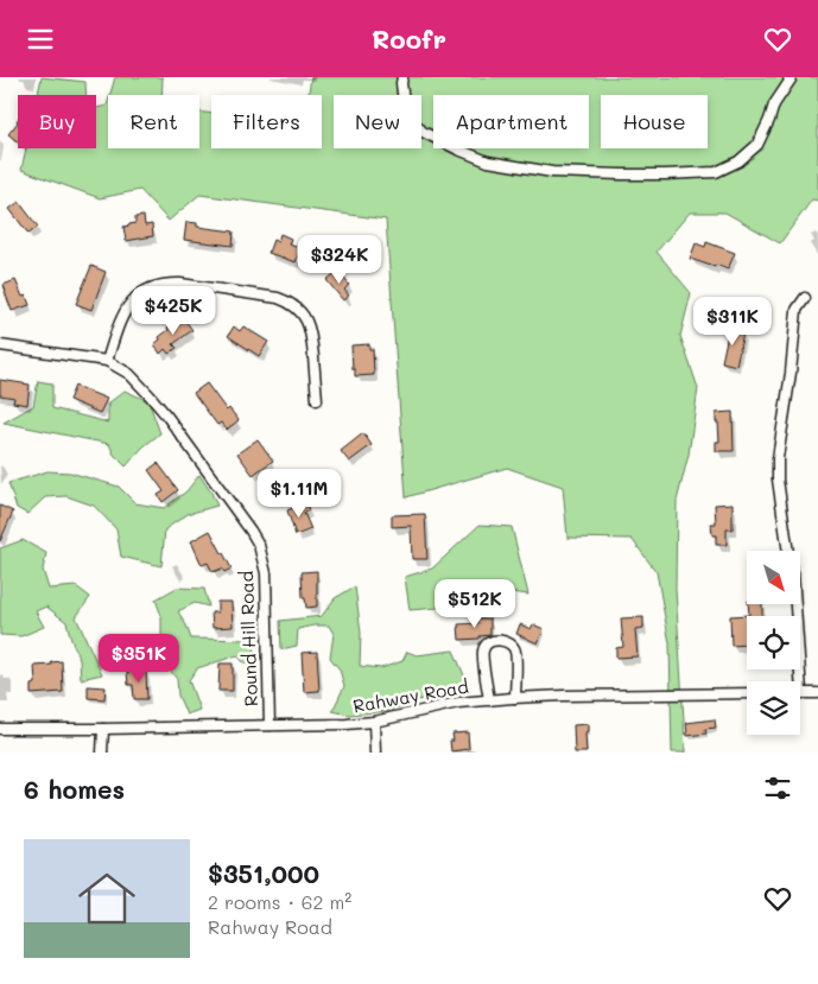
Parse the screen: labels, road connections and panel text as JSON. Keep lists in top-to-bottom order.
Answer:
{
  "streets": {
    "street": ["Round Hill Road", "Rahway Road"]
  },
  "crossings": [
    ["Round Hill Road", "Rahway Road"]
  ],
  "north": "bottom right",
  "page": {
    "header": "Roofr",
    "chip": [
      "Buy",
      "Rent",
      "Filters",
      "New",
      "Apartment",
      "House"
    ],
    "price": [
      "$324K",
      "$425K",
      "$311K",
      "$1.11M",
      "$512K",
      "$351K"
    ],
    "heading": "6 homes",
    "list": [
      {
        "name": "$351,000",
        "note": "2 rooms · 62 m² · Rahway Road"
      }
    ]
  }
}
